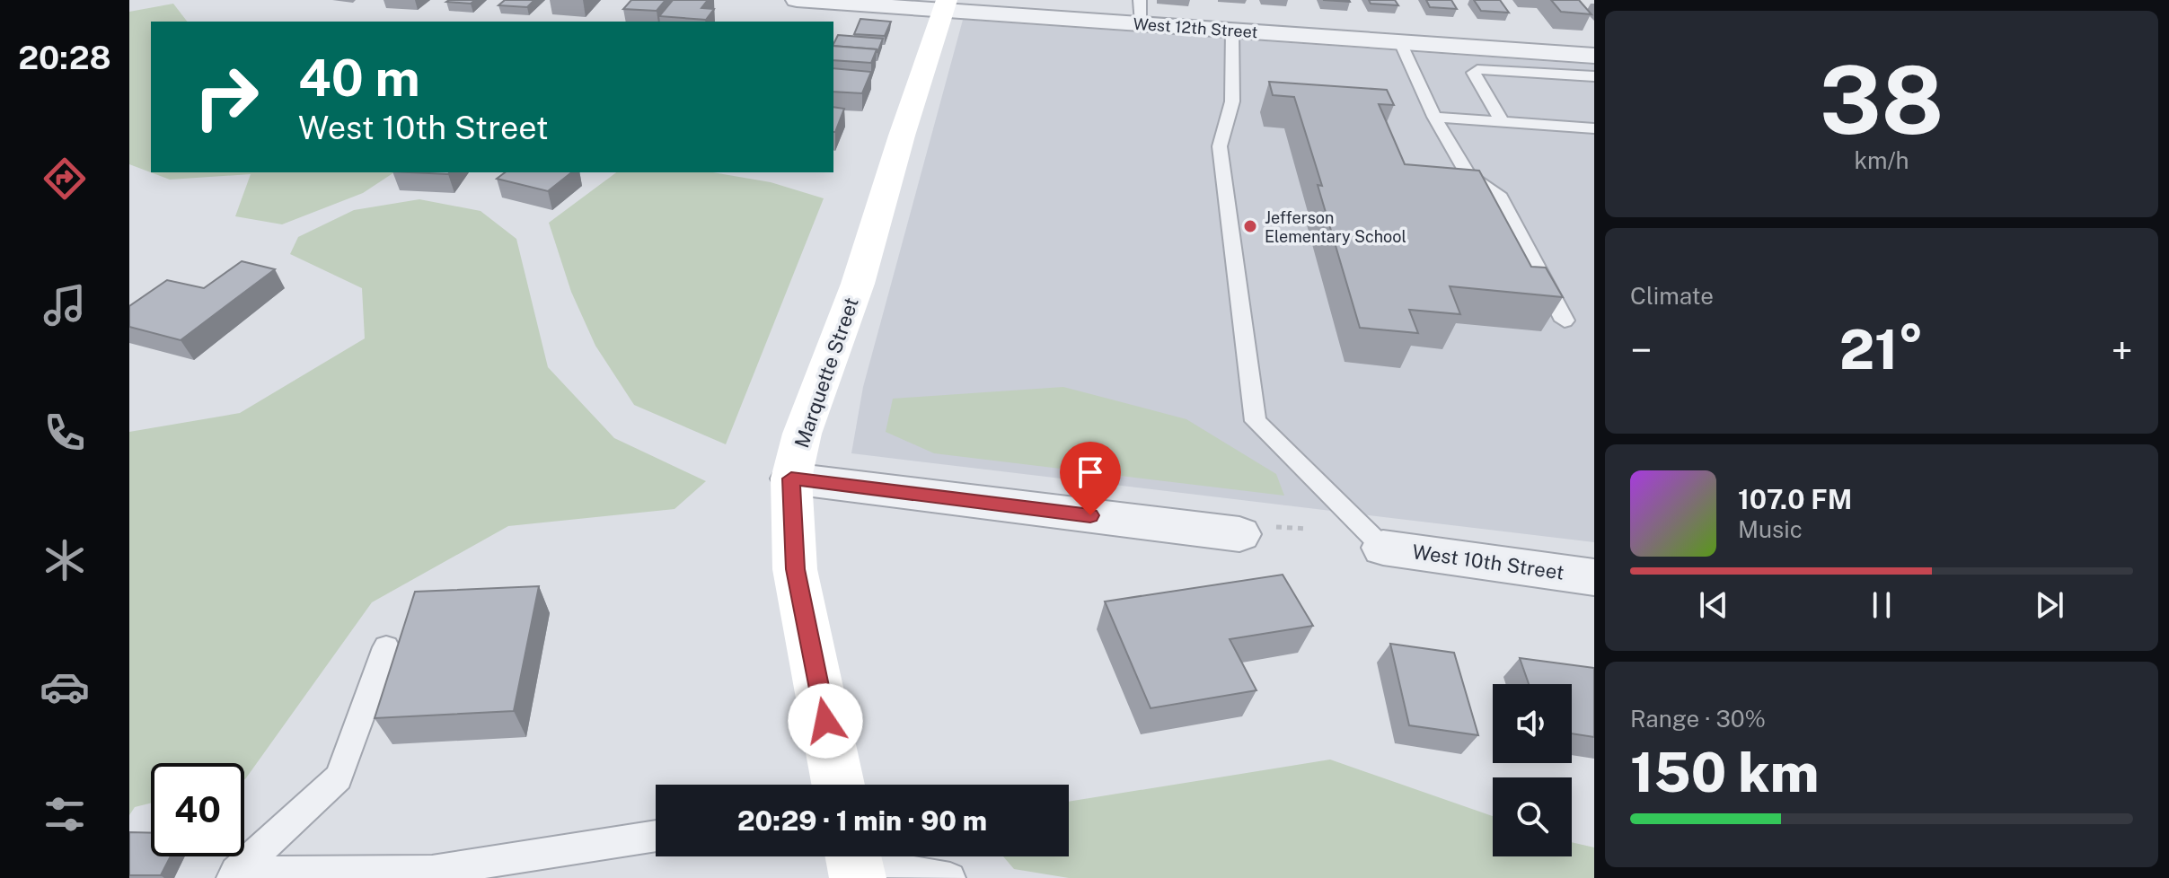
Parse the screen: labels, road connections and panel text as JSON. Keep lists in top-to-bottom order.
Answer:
{
  "streets": {
    "street": ["West 12th Street", "Marquette Street", "West 10th Street"]
  },
  "crossings": [
    ["West 12th Street", "Marquette Street"]
  ],
  "places": ["Jefferson Elementary School"],
  "page": {
    "tabs": "20:28",
    "tile": [
      ["38", "km/h"],
      "Climate",
      ["Range · 30%", "150 km"]
    ],
    "turn": ["40 m", "West 10th Street"],
    "heat": ["−", "21°", "+"],
    "song": ["107.0 FM", "Music"],
    "limit": "40",
    "trip": "20:29 · 1 min · 90 m"
  }
}
